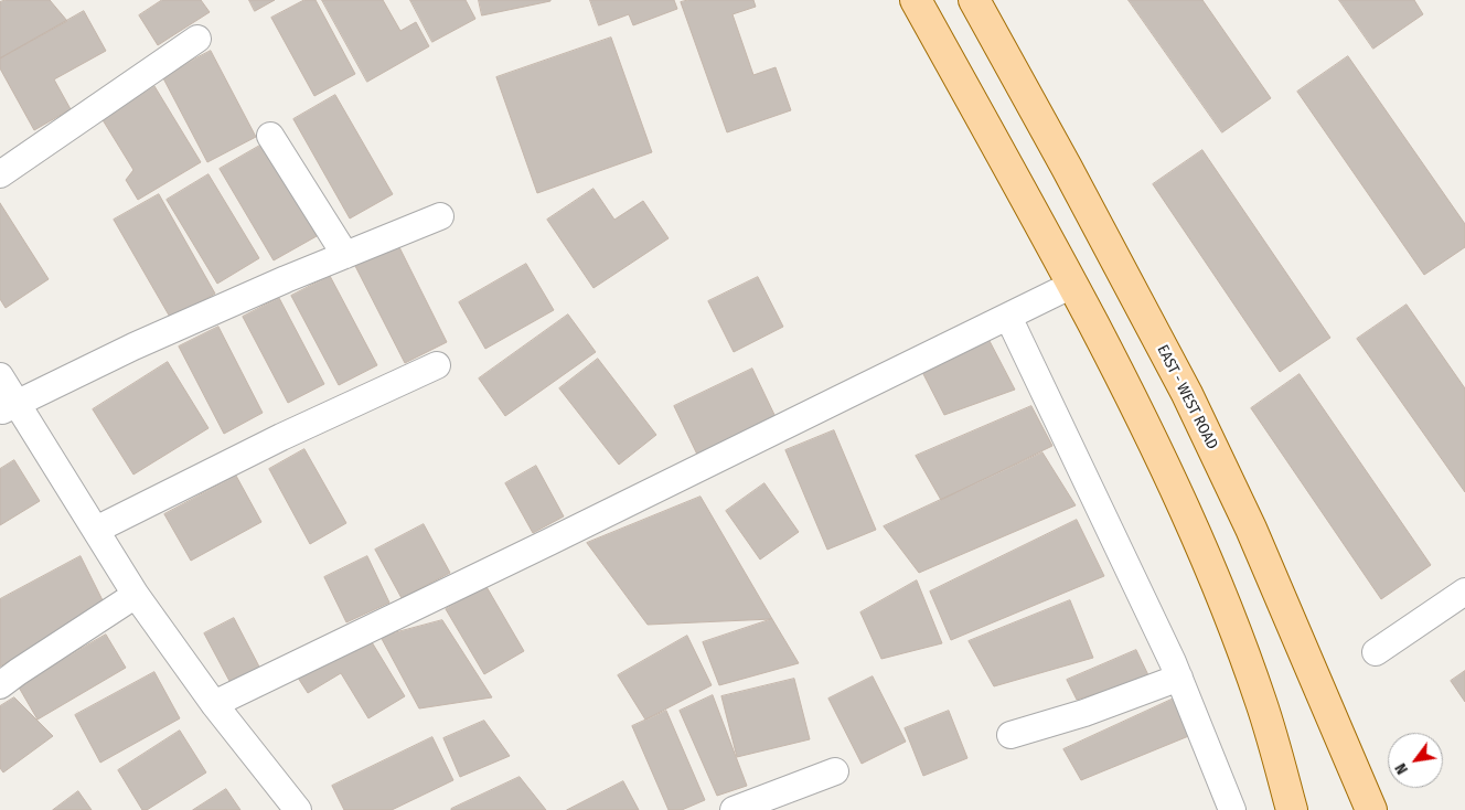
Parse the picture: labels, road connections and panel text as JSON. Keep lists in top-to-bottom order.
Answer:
{
  "streets": {
    "main road": ["EAST - WEST ROAD"]
  },
  "north": "bottom left"
}
